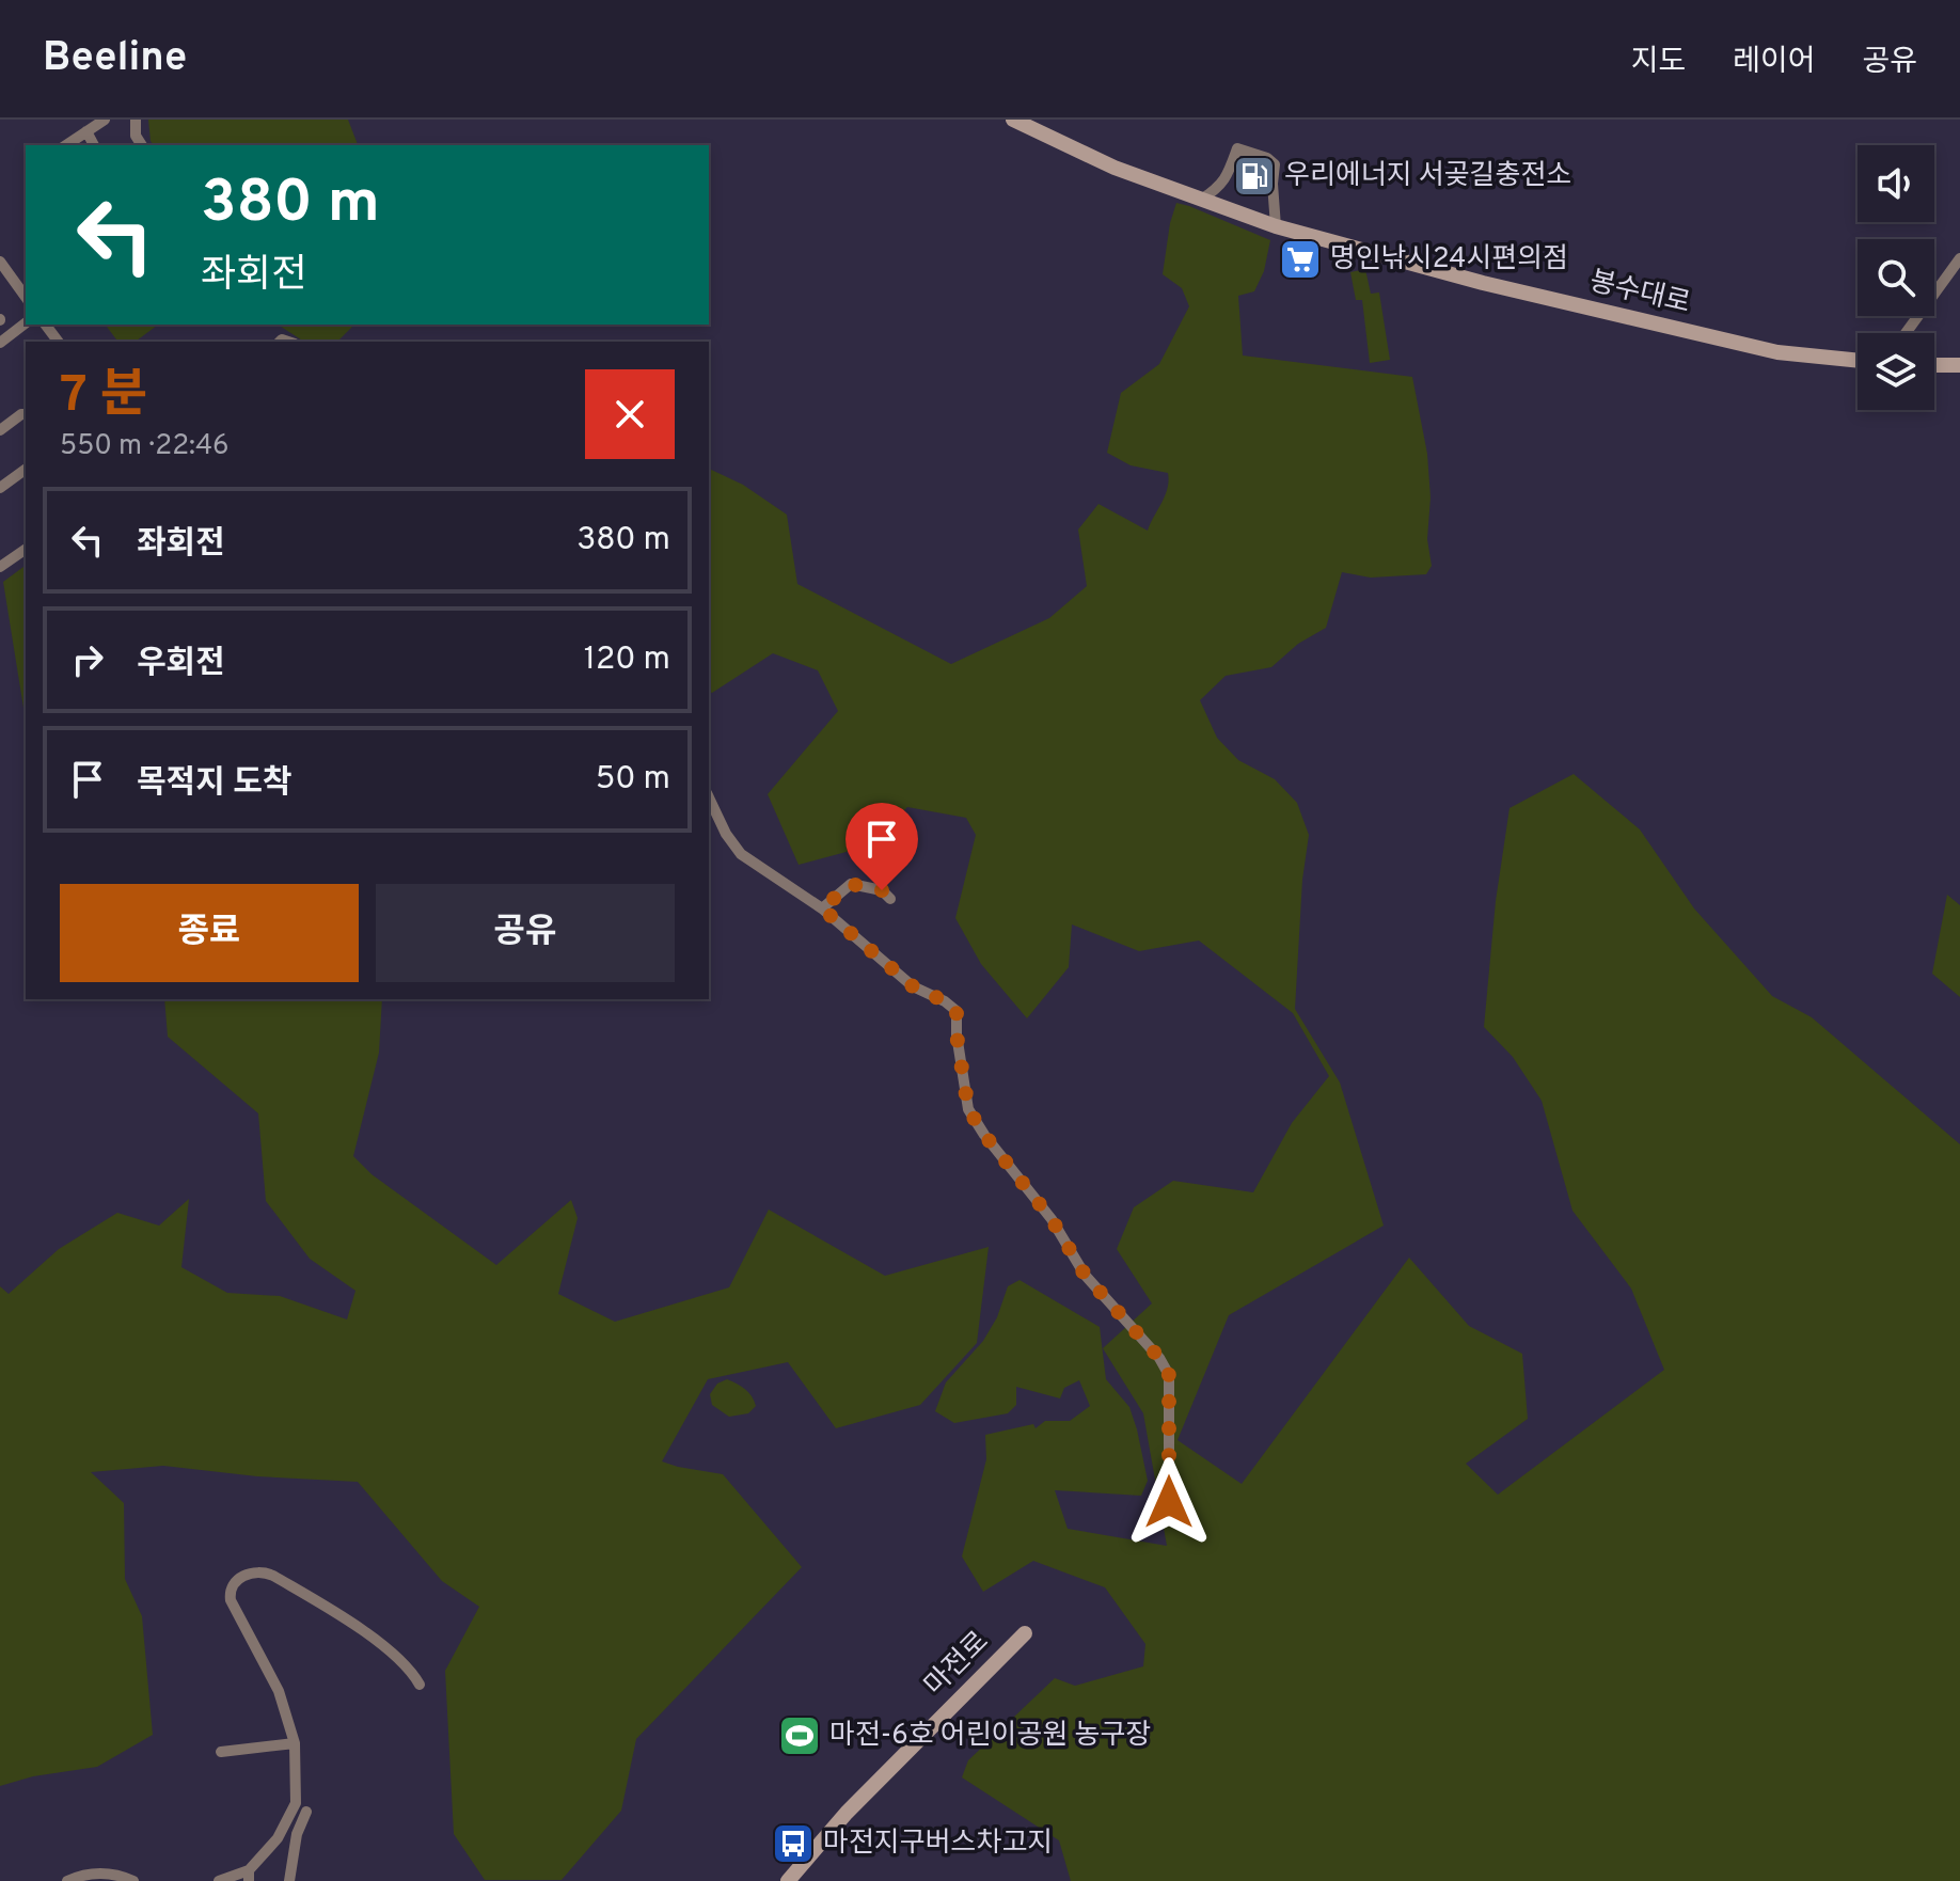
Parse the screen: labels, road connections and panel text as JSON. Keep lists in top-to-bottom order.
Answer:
{
  "streets": {
    "main road": ["봉수대로", "마전로"]
  },
  "places": {
    "fuel station": ["우리에너지 서곶길충전소"],
    "supermarket": ["명인낚시24시편의점"],
    "sports": ["마전-6호 어린이공원 농구장"],
    "bus stop": ["마전지구버스차고지"]
  },
  "page": {
    "header": "Beeline",
    "nav": ["지도", "레이어", "공유"],
    "turn": ["380 m", "좌회전"],
    "heading": ["7 분", "550 m · 22:46"],
    "list": [
      {
        "name": "좌회전",
        "value": "380 m"
      },
      {
        "name": "우회전",
        "value": "120 m"
      },
      {
        "name": "목적지 도착",
        "value": "50 m"
      }
    ],
    "buttons": ["종료", "공유"]
  }
}
